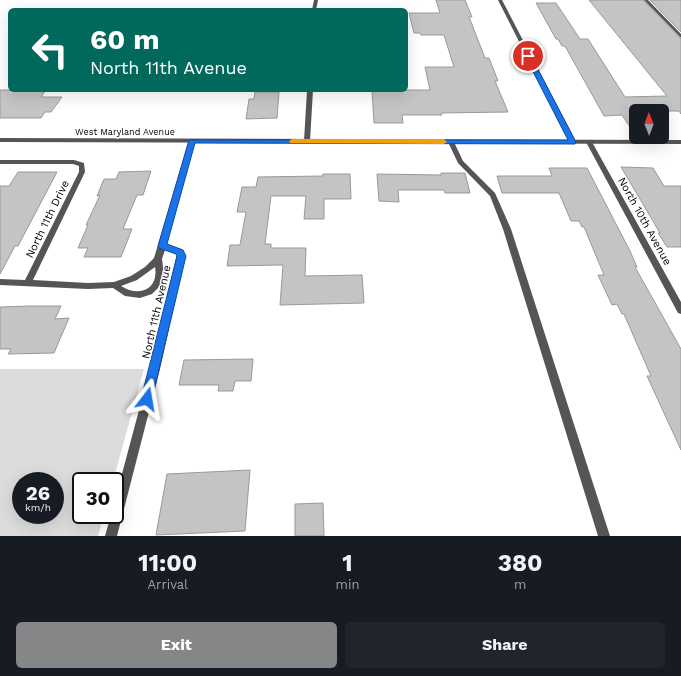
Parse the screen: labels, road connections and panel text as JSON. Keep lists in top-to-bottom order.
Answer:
{
  "streets": {
    "street": [
      "West Maryland Avenue",
      "North 11th Drive",
      "North 10th Avenue",
      "North 11th Avenue"
    ]
  },
  "crossings": [
    ["West Maryland Avenue", "North 10th Avenue"]
  ],
  "north": "top",
  "page": {
    "turn": ["60 m", "North 11th Avenue"],
    "speed": "26 km/h",
    "limit": "30",
    "eta": [
      "11:00",
      "Arrival",
      "1",
      "min",
      "380",
      "m"
    ],
    "buttons": ["Exit", "Share"]
  }
}
